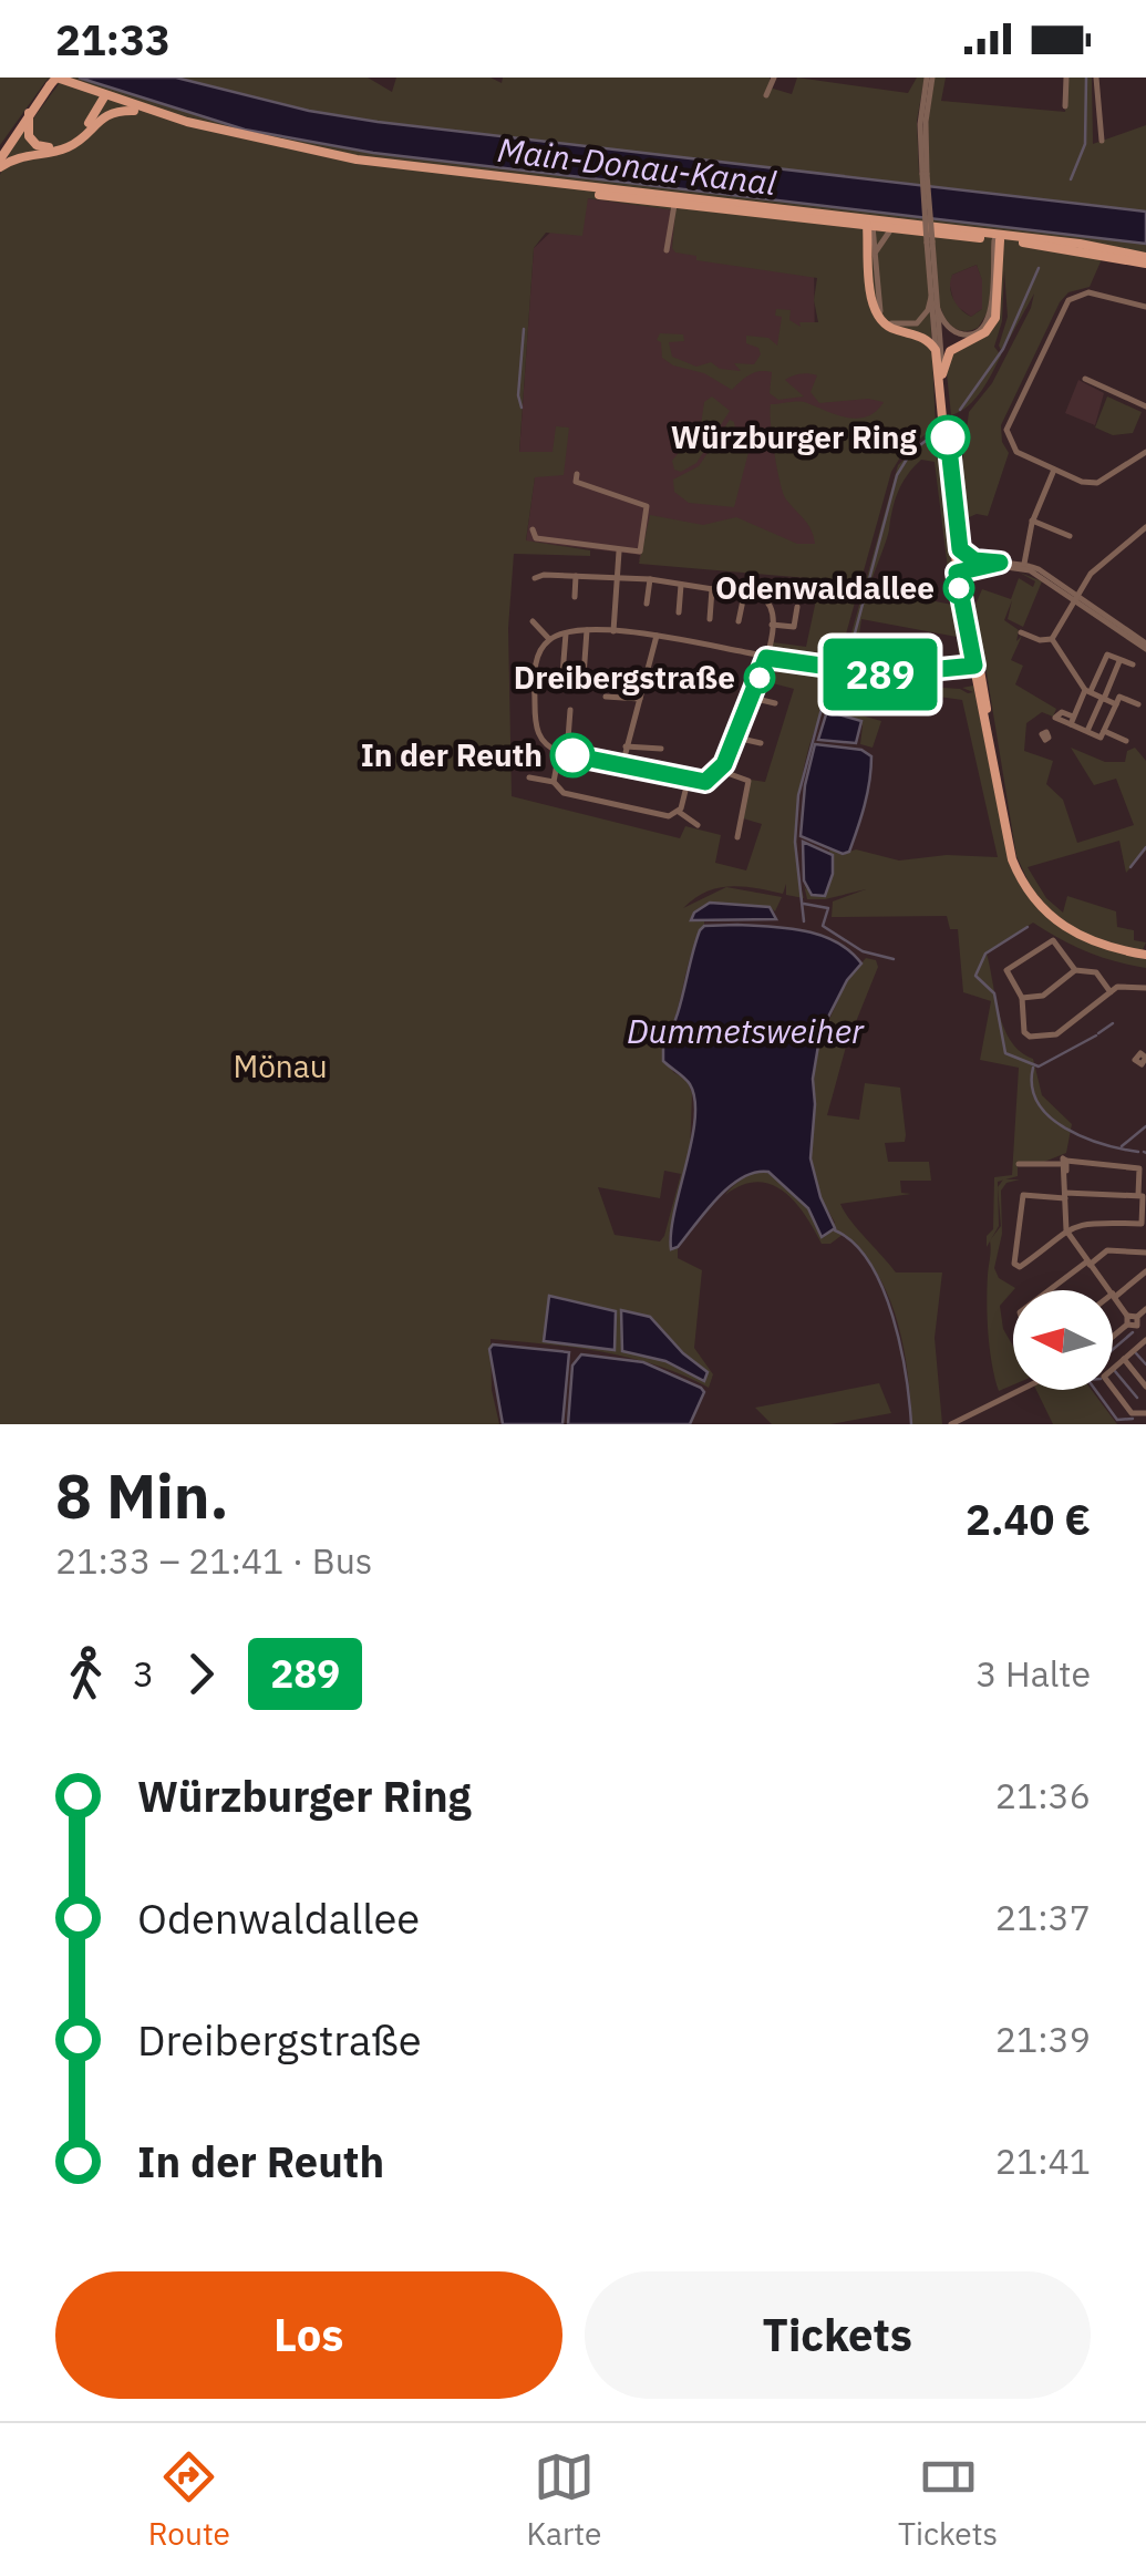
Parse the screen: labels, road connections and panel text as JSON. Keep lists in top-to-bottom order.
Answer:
{
  "water": ["Main-Donau-Kanal", "Dummetsweiher"],
  "parks": ["Mönau"],
  "places": [
    "Würzburger Ring",
    "Odenwaldallee",
    "Dreibergstraße",
    "In der Reuth"
  ],
  "lines": ["bus line 289"],
  "north": "left",
  "page": {
    "status": "21:33",
    "on_map": "289",
    "heading": ["8 Min.", "21:33 – 21:41 · Bus", "2.40 €"],
    "legs": ["3", "289", "3 Halte"],
    "list": [
      {
        "name": "Würzburger Ring",
        "value": "21:36"
      },
      {
        "name": "Odenwaldallee",
        "value": "21:37"
      },
      {
        "name": "Dreibergstraße",
        "value": "21:39"
      },
      {
        "name": "In der Reuth",
        "value": "21:41"
      }
    ],
    "buttons": ["Los", "Tickets"],
    "tabs": ["Route", "Karte", "Tickets"]
  }
}
